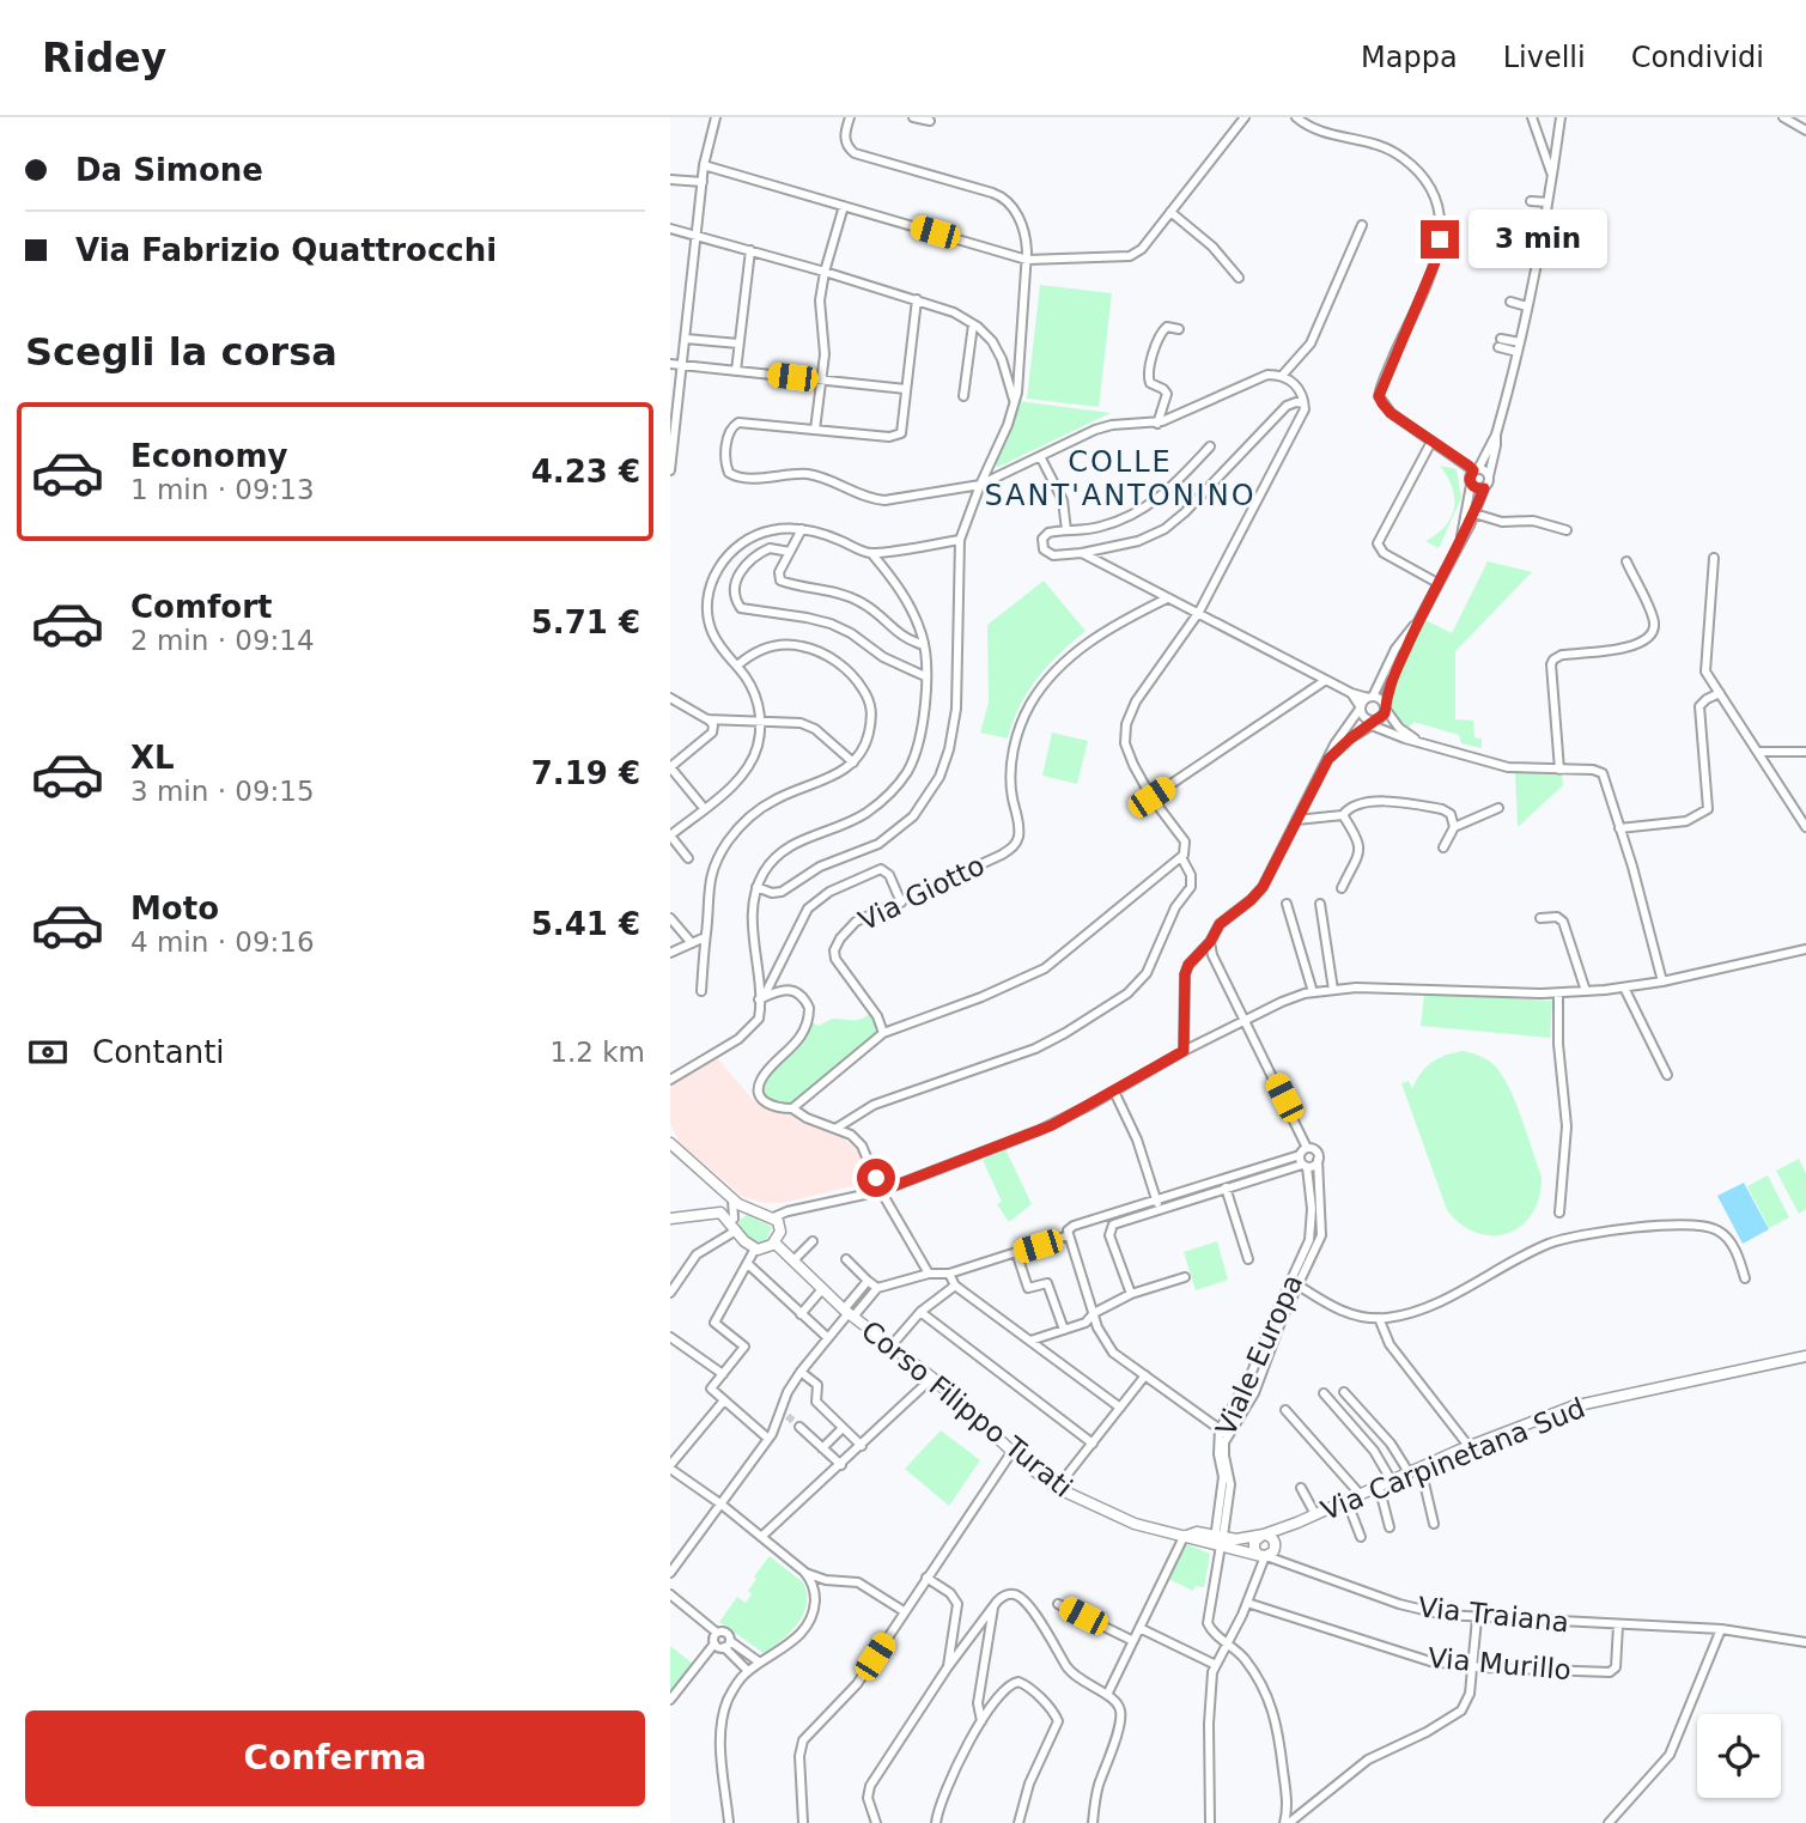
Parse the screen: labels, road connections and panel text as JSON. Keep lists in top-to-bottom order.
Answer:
{
  "streets": {
    "main road": ["Corso Filippo Turati", "Via Carpinetana Sud"],
    "street": [
      "Via Giotto",
      "Viale Europa",
      "Via Traiana",
      "Via Murillo"
    ]
  },
  "crossings": [
    ["Viale Europa", "Corso Filippo Turati"],
    ["Corso Filippo Turati", "Via Carpinetana Sud"],
    ["Corso Filippo Turati", "Via Traiana"],
    ["Via Carpinetana Sud", "Via Traiana"],
    ["Via Traiana", "Via Murillo"]
  ],
  "districts": ["COLLE SANT'ANTONINO"],
  "page": {
    "header": "Ridey",
    "nav": ["Mappa", "Livelli", "Condividi"],
    "banner": ["Da Simone", "Via Fabrizio Quattrocchi"],
    "bubble": "3 min",
    "heading": "Scegli la corsa",
    "list": [
      {
        "name": "Economy",
        "note": "1 min · 09:13",
        "value": "4.23 €"
      },
      {
        "name": "Comfort",
        "note": "2 min · 09:14",
        "value": "5.71 €"
      },
      {
        "name": "XL",
        "note": "3 min · 09:15",
        "value": "7.19 €"
      },
      {
        "name": "Moto",
        "note": "4 min · 09:16",
        "value": "5.41 €"
      }
    ],
    "pay": ["Contanti", "1.2 km"],
    "buttons": "Conferma"
  }
}
